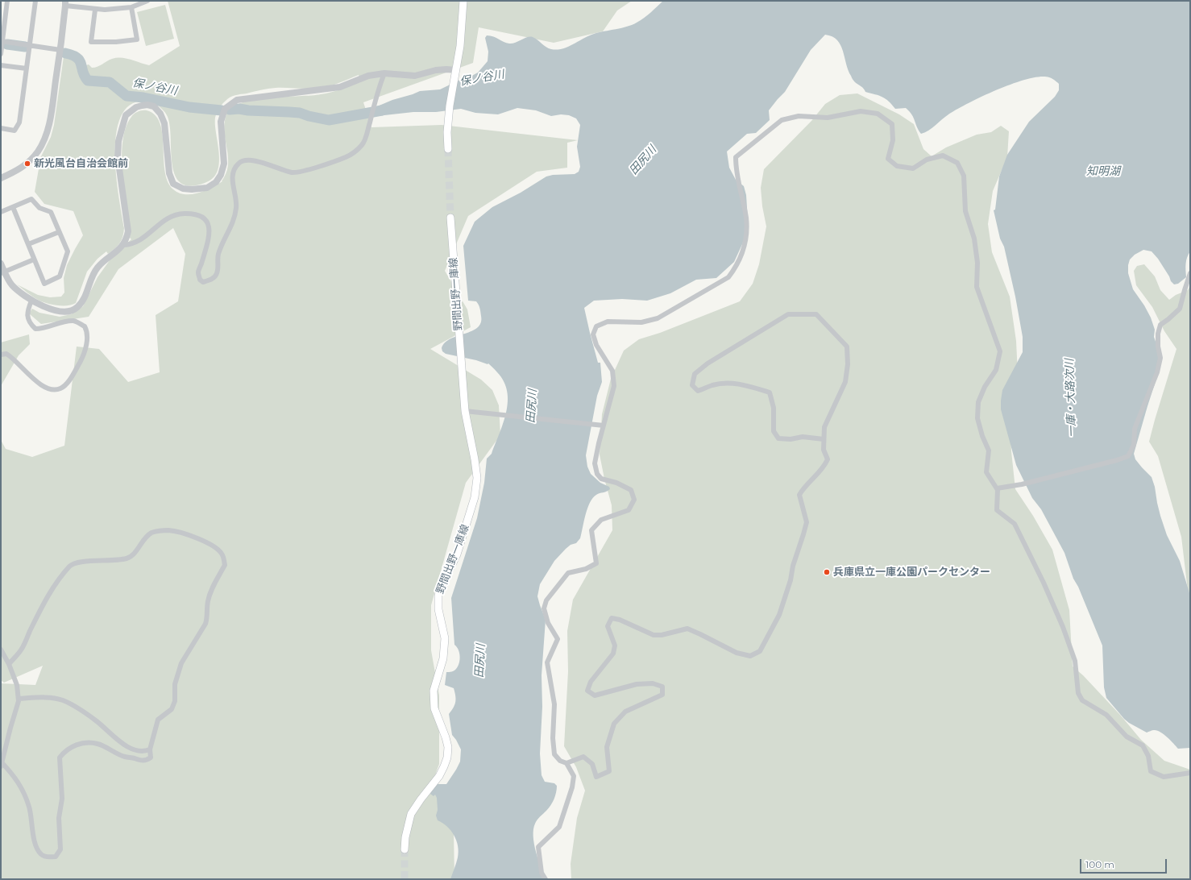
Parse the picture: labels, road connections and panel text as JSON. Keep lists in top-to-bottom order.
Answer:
{
  "streets": {
    "main road": ["野間出野一庫線"]
  },
  "water": [
    "保ノ谷川",
    "田尻川",
    "知明湖",
    "一庫・大路次川"
  ],
  "places": ["新光風台自治会館前", "兵庫県立一庫公園パークセンター"],
  "scale_bar": "100 m"
}
